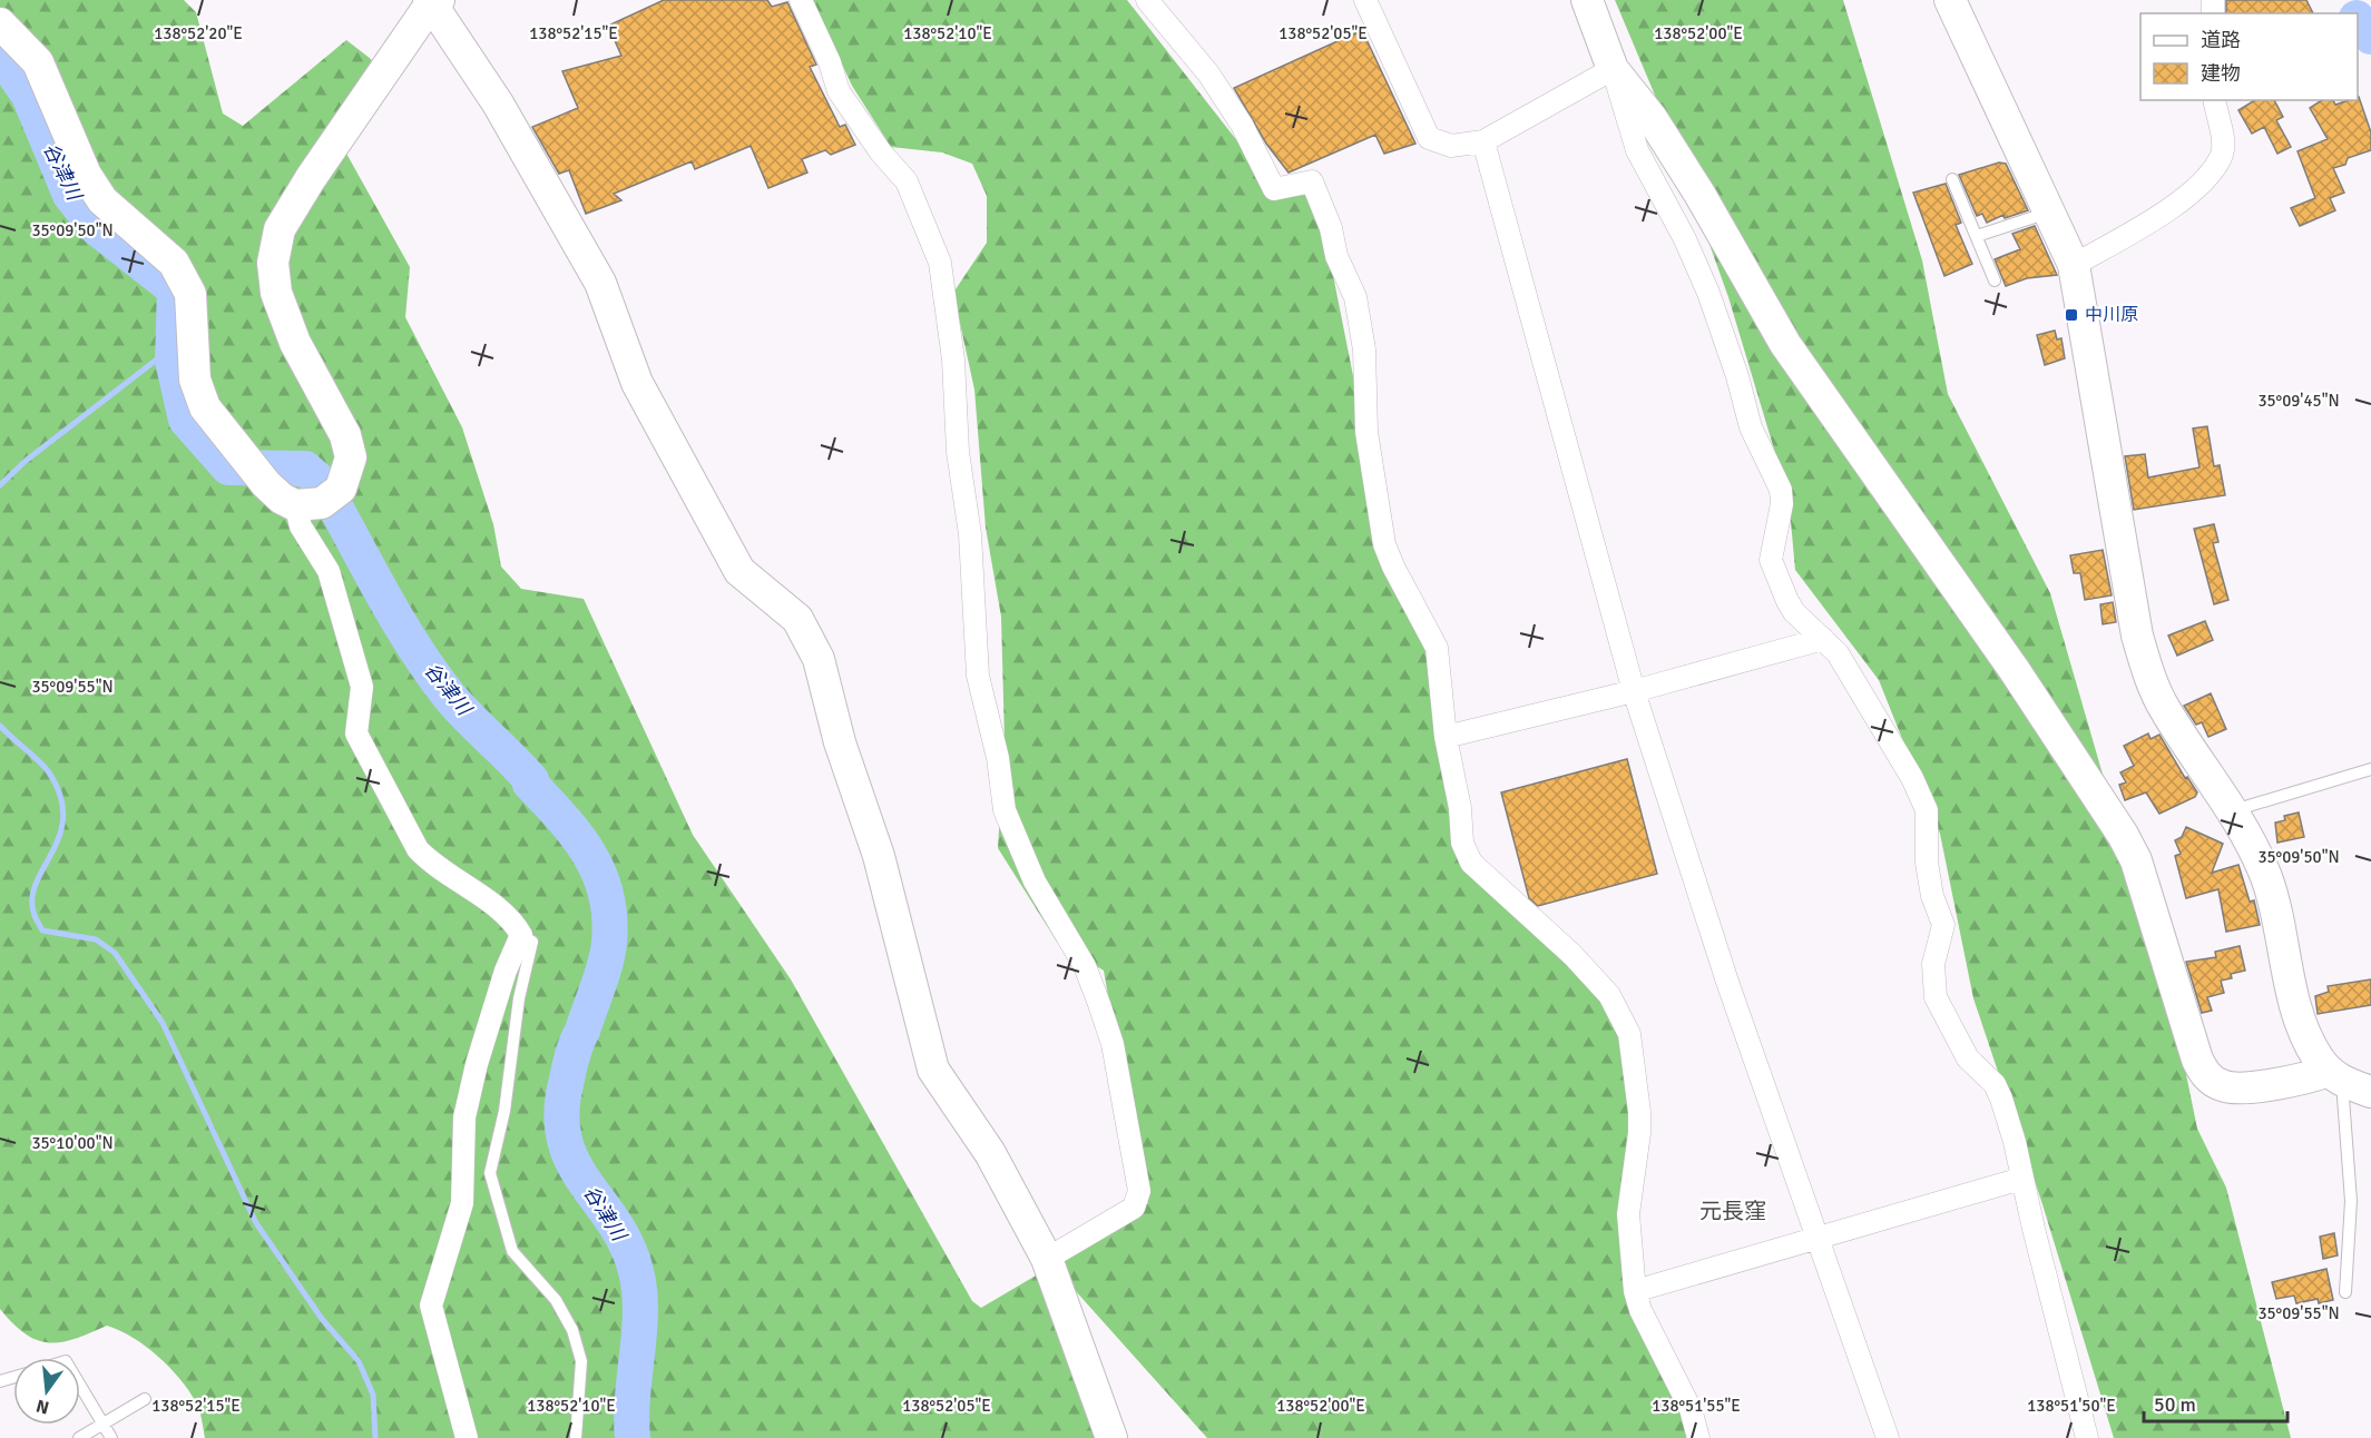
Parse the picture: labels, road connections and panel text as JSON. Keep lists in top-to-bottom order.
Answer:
{
  "districts": ["元長窪"],
  "water": ["谷津川"],
  "places": {
    "transit": ["中川原"]
  },
  "legend": ["道路", "建物"],
  "scale_bar": "50 m",
  "north": "bottom",
  "coordinates": [
    "138°52'20\"E",
    "138°52'15\"E",
    "138°52'10\"E",
    "138°52'05\"E",
    "138°52'00\"E",
    "35°09'50\"N",
    "35°09'45\"N",
    "35°09'55\"N",
    "35°10'00\"N",
    "138°51'55\"E",
    "138°51'50\"E"
  ]
}
